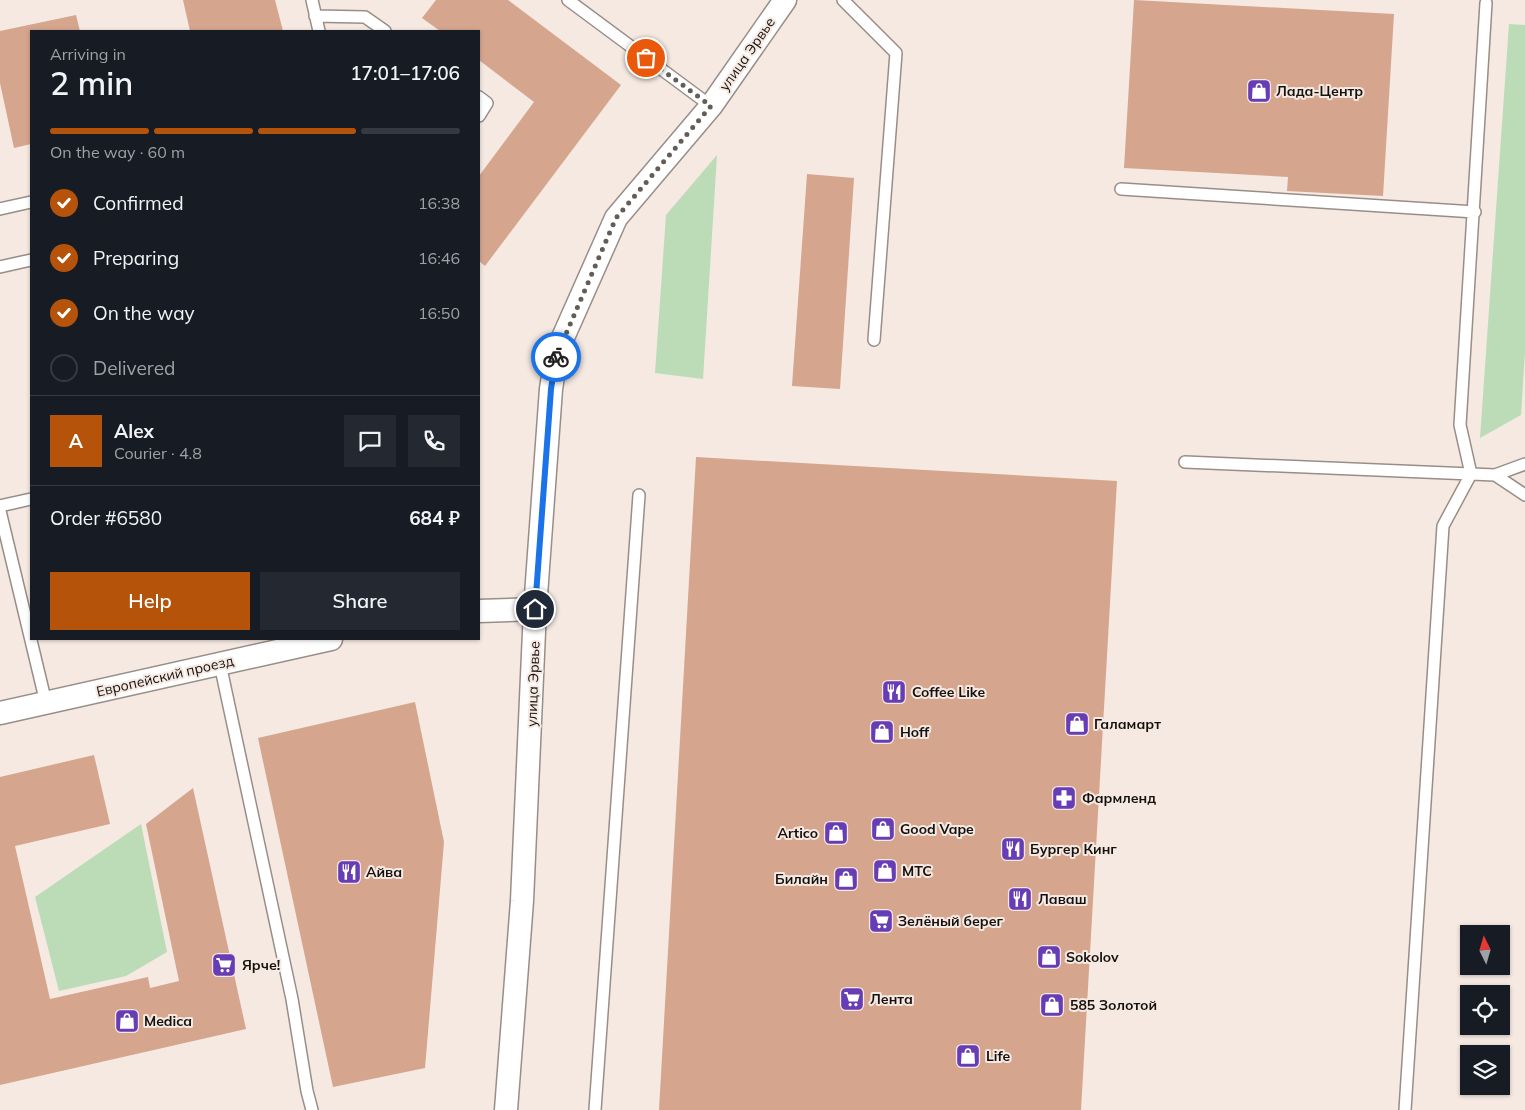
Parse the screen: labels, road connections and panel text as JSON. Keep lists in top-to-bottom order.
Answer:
{
  "streets": {
    "street": ["улица Эрвье", "Европейский проезд"]
  },
  "places": {
    "shop": [
      "Лада-Центр",
      "Галамарт",
      "Hoff",
      "Good Vape",
      "Artico",
      "МТС",
      "Билайн",
      "Sokolov",
      "585 Золотой",
      "Medica",
      "Life"
    ],
    "restaurant": [
      "Coffee Like",
      "Бургер Кинг",
      "Айва",
      "Лаваш"
    ],
    "pharmacy": ["Фармленд"],
    "supermarket": ["Зелёный берег", "Ярче!", "Лента"]
  },
  "north": "top",
  "page": {
    "heading": ["2 min", "Arriving in", "17:01–17:06"],
    "panel": [
      "Alex",
      "Courier · 4.8",
      "Order #6580",
      "684 ₽"
    ],
    "bar": "On the way · 60 m",
    "list": [
      ["Confirmed", "16:38"],
      ["Preparing", "16:46"],
      ["On the way", "16:50"],
      "Delivered"
    ],
    "round": "A",
    "buttons": ["Help", "Share"]
  }
}
